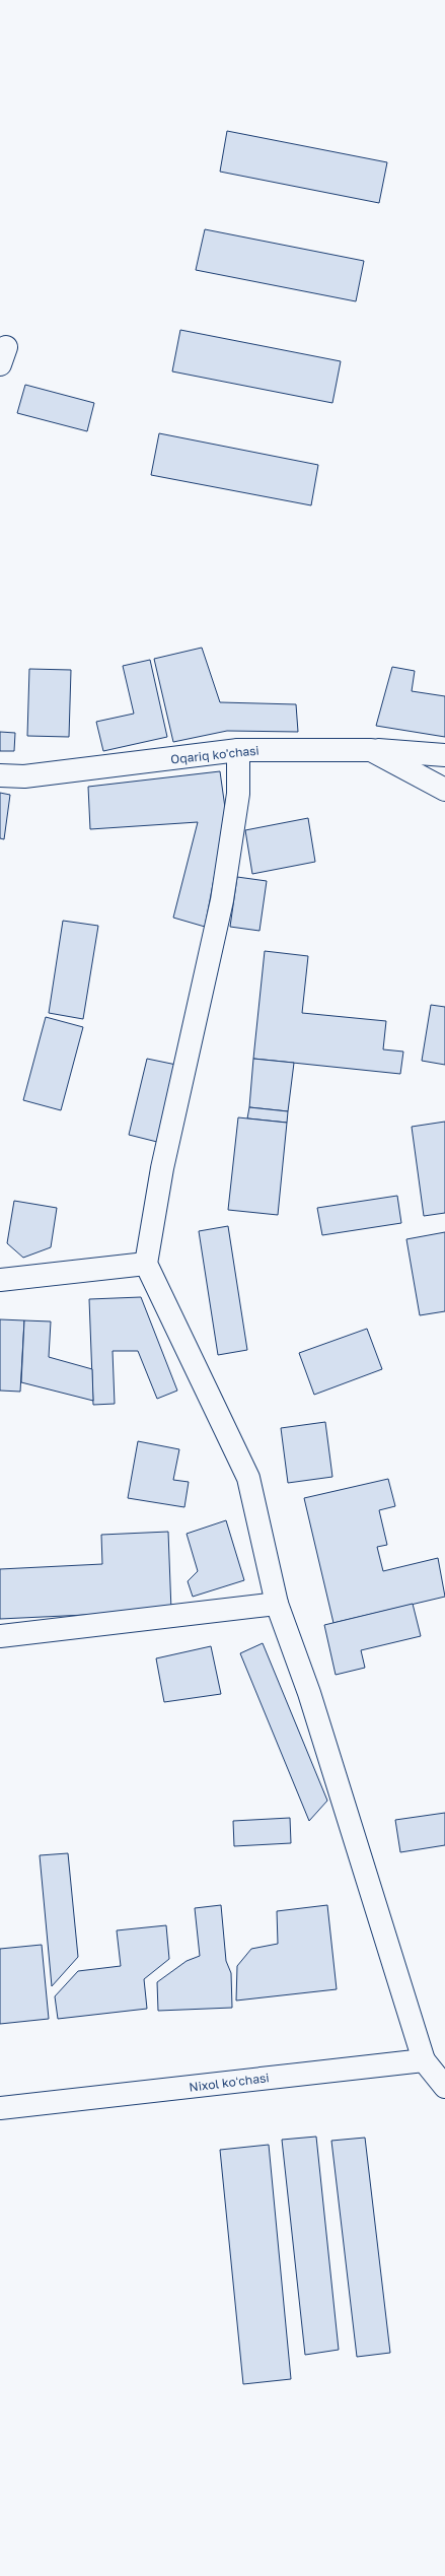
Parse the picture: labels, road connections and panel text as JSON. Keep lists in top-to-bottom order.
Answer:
{
  "streets": {
    "street": ["Oqariq ko'chasi", "Nixol koʻchasi"]
  }
}
